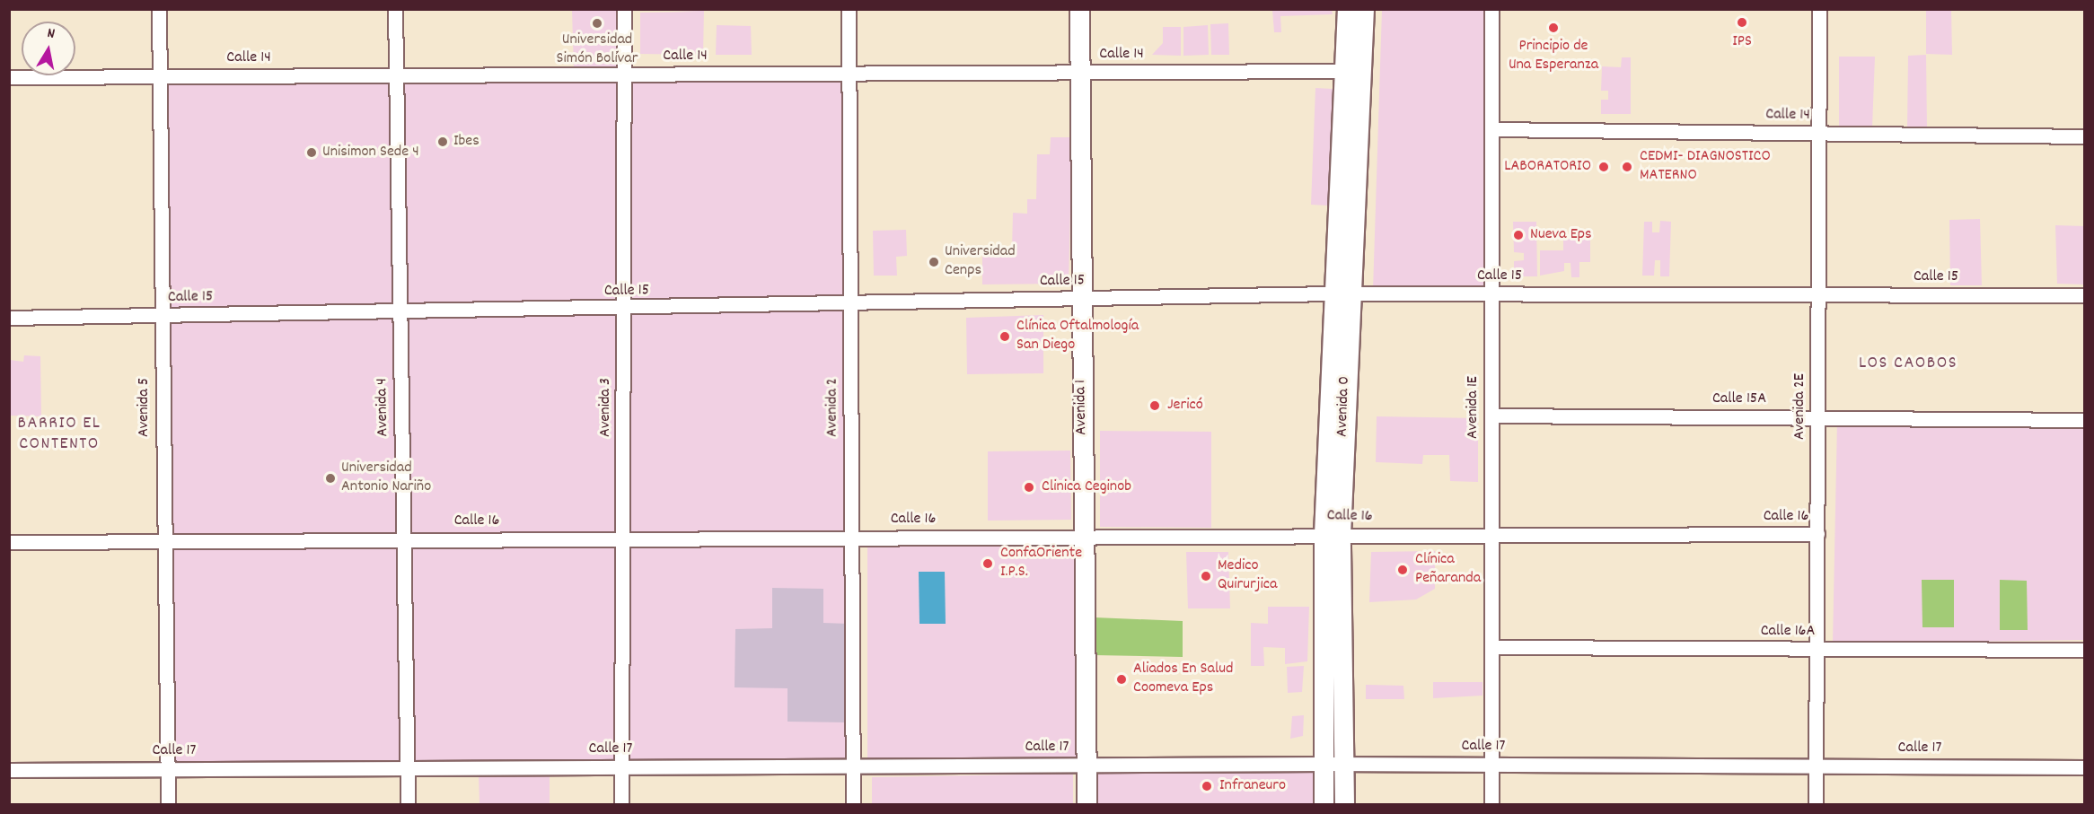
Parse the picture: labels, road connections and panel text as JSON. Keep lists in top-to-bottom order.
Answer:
{
  "streets": {
    "street": [
      "Calle 14",
      "Calle 15",
      "Calle 15A",
      "Avenida 0",
      "Avenida 2E",
      "Avenida 5",
      "Avenida 4",
      "Avenida 3",
      "Avenida 2",
      "Avenida 1",
      "Avenida 1E",
      "Calle 16",
      "Calle 16A",
      "Calle 17"
    ]
  },
  "crossings": [
    ["Calle 14", "Avenida 0"],
    ["Calle 14", "Avenida 2E"],
    ["Calle 14", "Avenida 5"],
    ["Calle 14", "Avenida 4"],
    ["Calle 14", "Avenida 3"],
    ["Calle 14", "Avenida 2"],
    ["Calle 14", "Avenida 1"],
    ["Calle 14", "Avenida 1E"],
    ["Calle 15", "Avenida 0"],
    ["Calle 15", "Avenida 2E"],
    ["Calle 15", "Avenida 5"],
    ["Calle 15", "Avenida 4"],
    ["Calle 15", "Avenida 3"],
    ["Calle 15", "Avenida 2"],
    ["Calle 15", "Avenida 1"],
    ["Calle 15", "Avenida 1E"],
    ["Calle 15A", "Avenida 2E"],
    ["Calle 15A", "Avenida 1E"],
    ["Avenida 0", "Calle 16"],
    ["Avenida 0", "Calle 17"],
    ["Avenida 2E", "Calle 16"],
    ["Avenida 2E", "Calle 16A"],
    ["Avenida 2E", "Calle 17"],
    ["Avenida 5", "Calle 16"],
    ["Avenida 5", "Calle 17"],
    ["Avenida 4", "Calle 16"],
    ["Avenida 4", "Calle 17"],
    ["Avenida 3", "Calle 16"],
    ["Avenida 3", "Calle 17"],
    ["Avenida 2", "Calle 16"],
    ["Avenida 2", "Calle 17"],
    ["Avenida 1", "Calle 16"],
    ["Avenida 1", "Calle 17"],
    ["Avenida 1E", "Calle 16"],
    ["Avenida 1E", "Calle 16A"],
    ["Avenida 1E", "Calle 17"]
  ],
  "districts": ["LOS CAOBOS", "BARRIO EL CONTENTO"],
  "places": [
    "IPS",
    "Universidad Simón Bolívar",
    "Principio de Una Esperanza",
    "Ibes",
    "Unisimon Sede 4",
    "LABORATORIO",
    "CEDMI- DIAGNOSTICO MATERNO",
    "Nueva Eps",
    "Universidad Cenps",
    "Clínica Oftalmología San Diego",
    "Jericó",
    "Universidad Antonio Nariño",
    "Clinica Ceginob",
    "ConfaOriente I.P.S.",
    "Clínica Peñaranda",
    "Medico Quirurjica",
    "Aliados En Salud Coomeva Eps",
    "Infraneuro"
  ],
  "north": "top"
}
